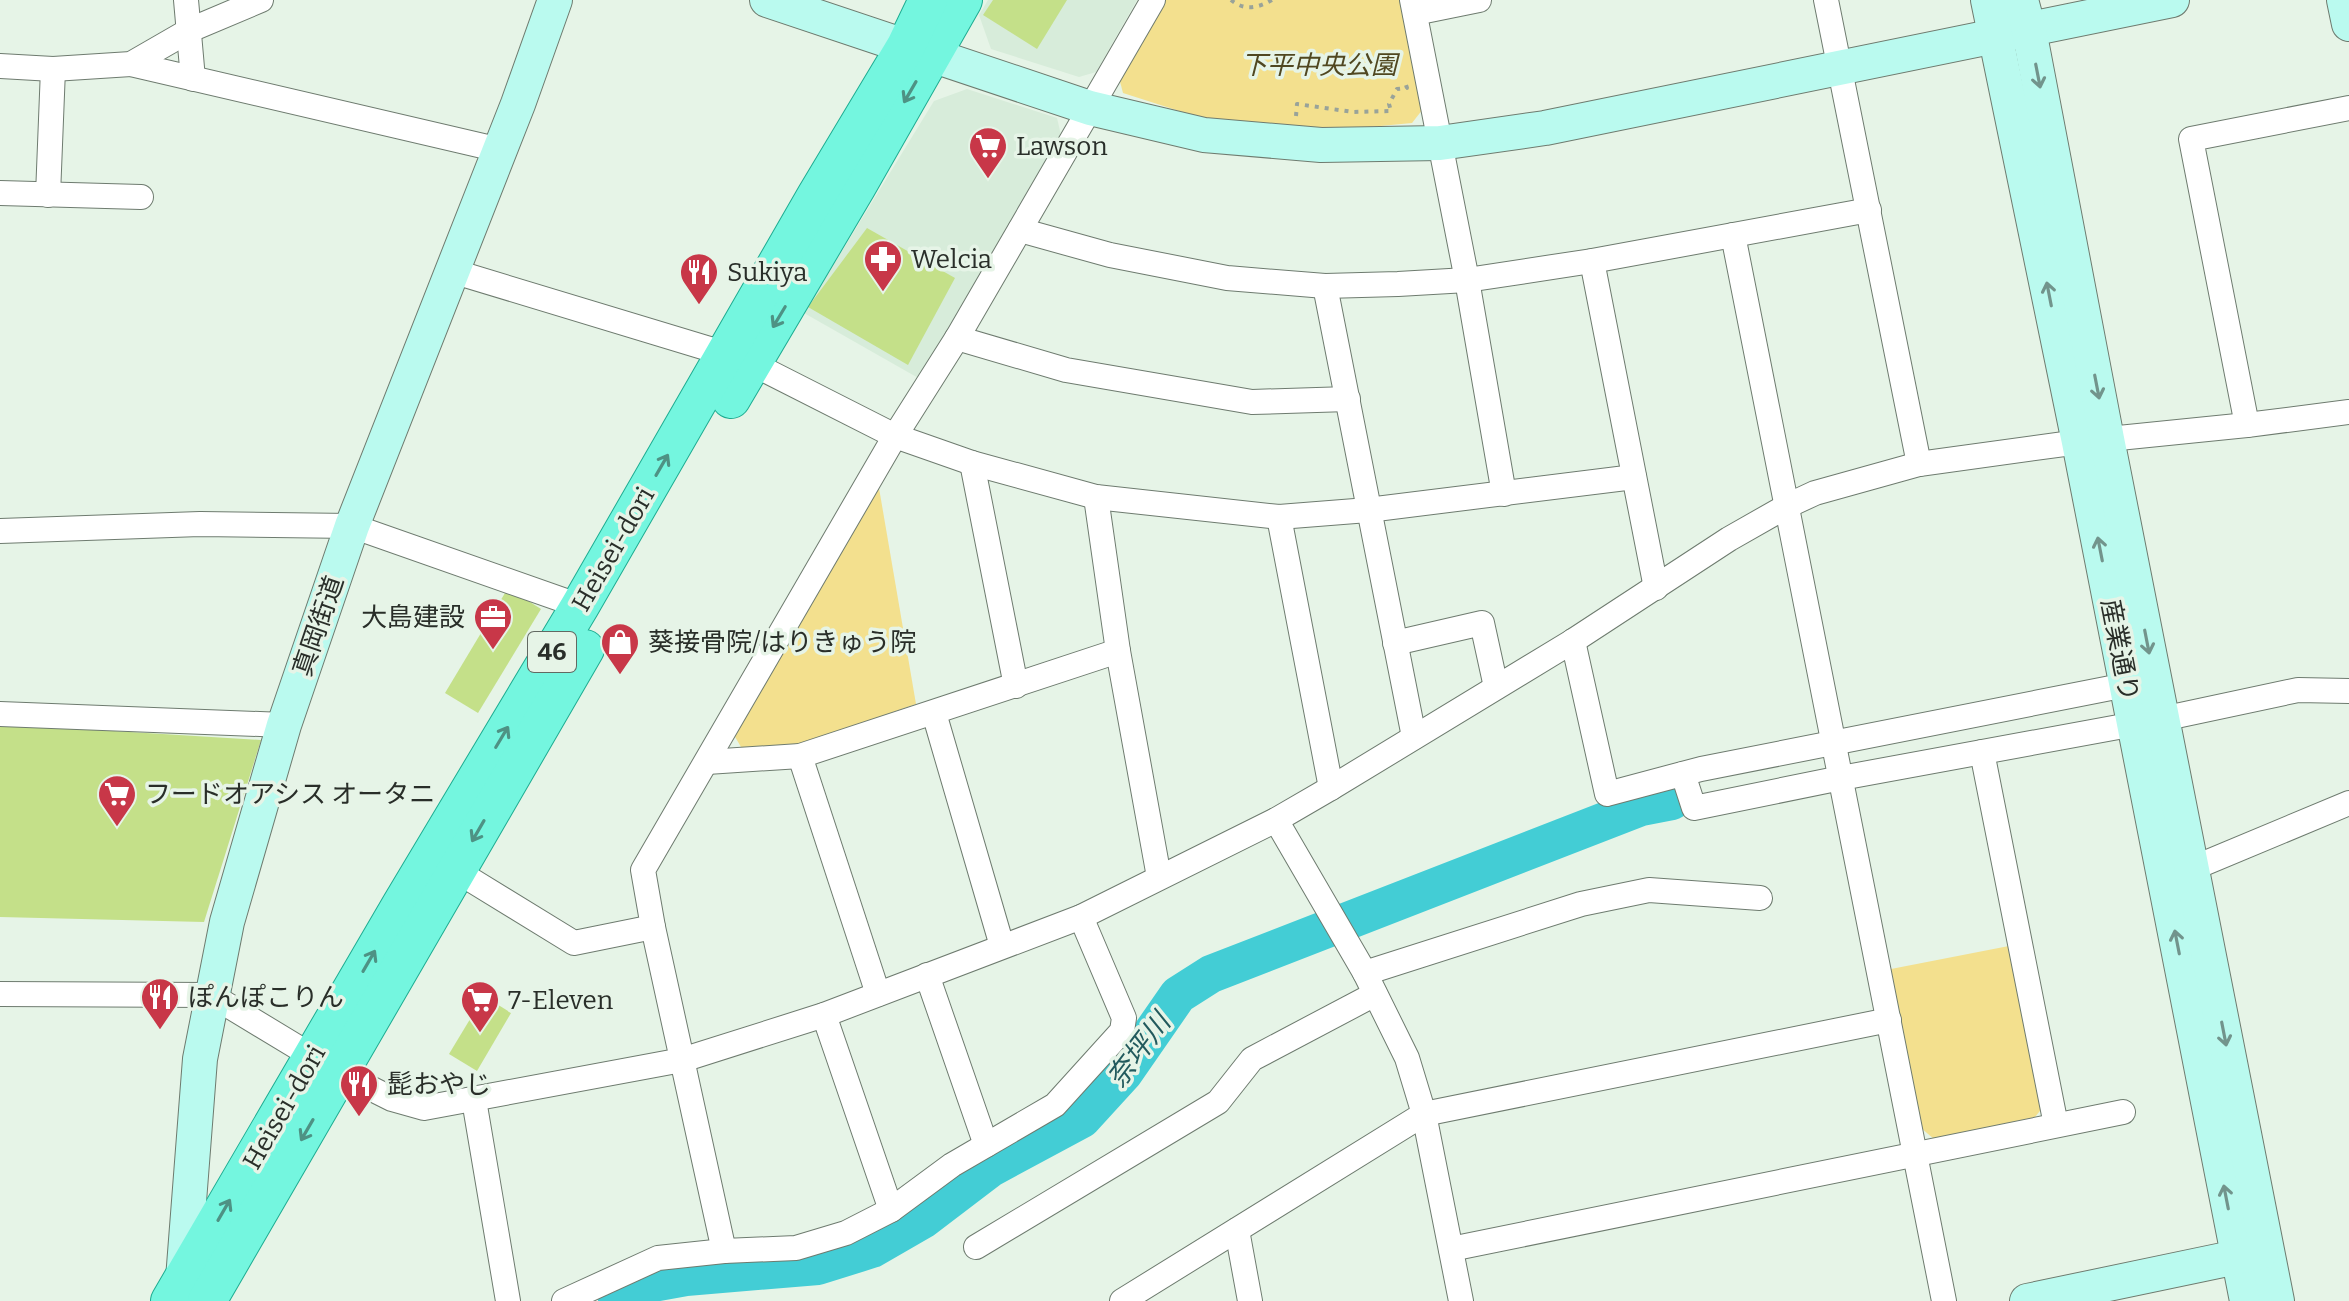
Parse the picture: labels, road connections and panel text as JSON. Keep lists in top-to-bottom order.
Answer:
{
  "streets": {
    "main road": ["Heisei-dori", "46"],
    "street": ["真岡街道", "産業通り"]
  },
  "crossings": [
    ["Heisei-dori", "真岡街道"]
  ],
  "water": ["奈坪川"],
  "parks": ["下平中央公園"],
  "places": {
    "supermarket": ["Lawson", "フードオアシス オータニ", "7-Eleven"],
    "pharmacy": ["Welcia"],
    "restaurant": ["Sukiya", "ぽんぽこりん", "髭おやじ"],
    "office": ["大島建設"],
    "shop": ["葵接骨院/はりきゅう院"]
  }
}
